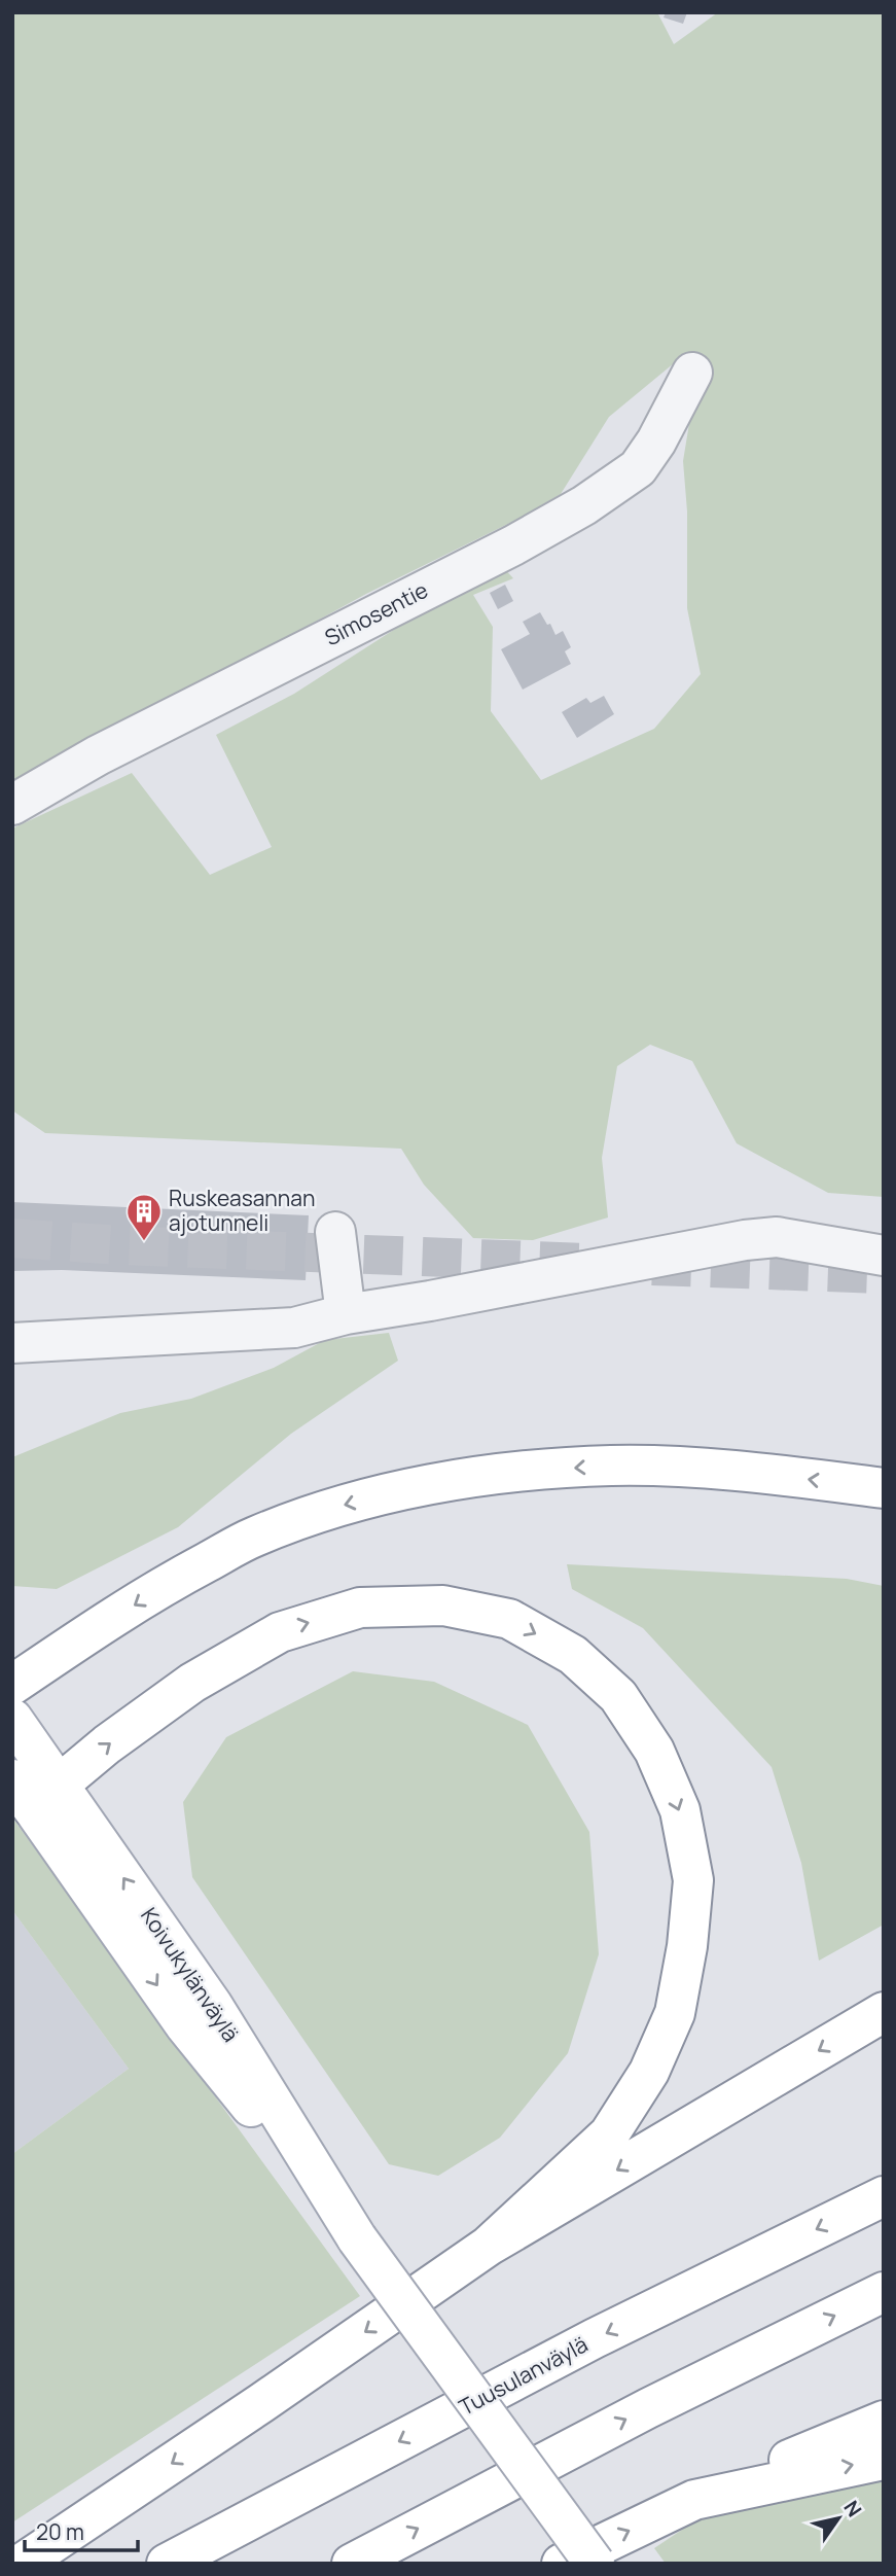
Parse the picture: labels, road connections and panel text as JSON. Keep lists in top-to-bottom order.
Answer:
{
  "streets": {
    "main road": ["Koivukylänväylä", "Tuusulanväylä"],
    "street": ["Simosentie"]
  },
  "places": {
    "building": ["Ruskeasannan ajotunneli"]
  },
  "scale_bar": "20 m",
  "north": "top right"
}
